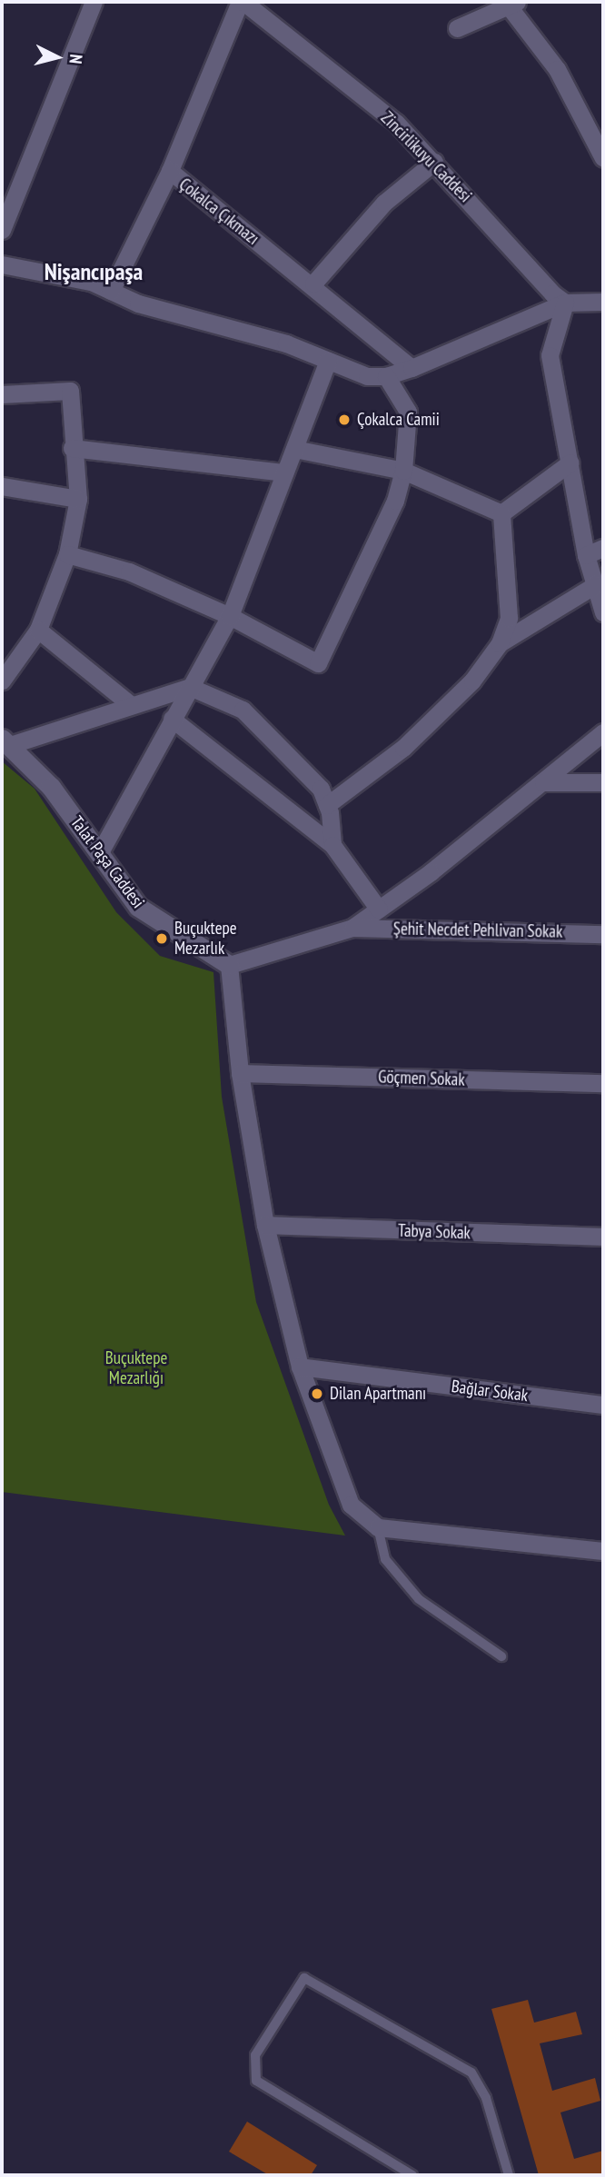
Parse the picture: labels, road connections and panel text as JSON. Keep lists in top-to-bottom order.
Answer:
{
  "streets": {
    "main road": ["Talat Paşa Caddesi"],
    "street": [
      "Zincirlikuyu Caddesi",
      "Çokalca Çıkmazı",
      "Şehit Necdet Pehlivan Sokak",
      "Göçmen Sokak",
      "Tabya Sokak",
      "Bağlar Sokak"
    ]
  },
  "crossings": [
    ["Zincirlikuyu Caddesi", "Çokalca Çıkmazı"]
  ],
  "districts": ["Nişancıpaşa"],
  "parks": ["Buçuktepe Mezarlığı"],
  "places": ["Çokalca Camii", "Buçuktepe Mezarlık", "Dilan Apartmanı"],
  "north": "right"
}
